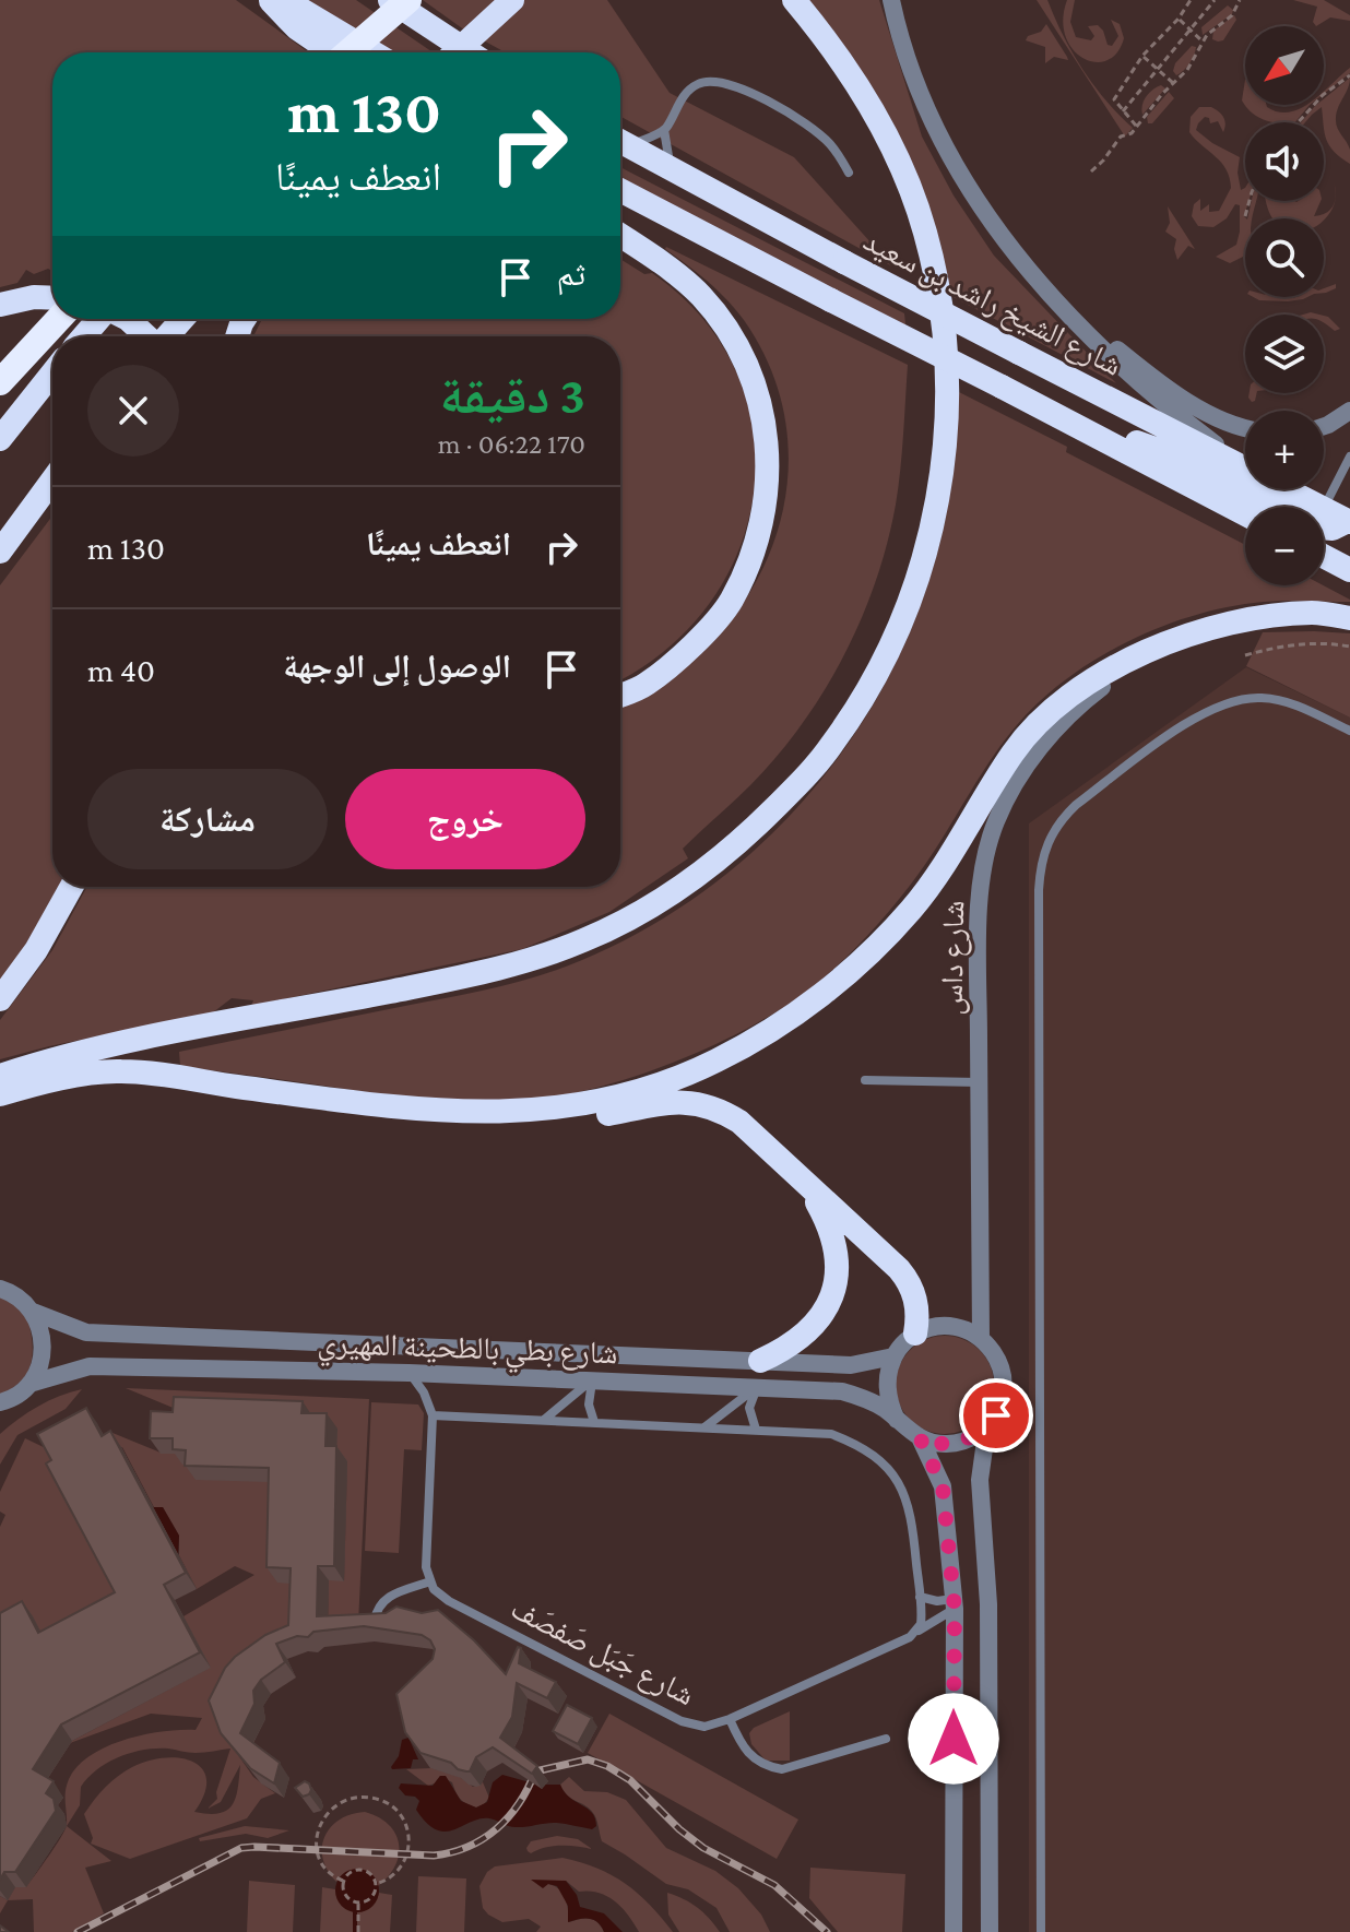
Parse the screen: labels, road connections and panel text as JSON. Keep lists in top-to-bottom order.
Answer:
{
  "streets": {
    "highway": ["شارع الشيخ راشد بن سعيد"],
    "street": ["شارع داس", "شارع بطي بالطحينة المهيري"],
    "lane": ["شارع جَبَل صَفصَف"]
  },
  "crossings": [
    ["شارع داس", "شارع بطي بالطحينة المهيري"]
  ],
  "north": "bottom left",
  "page": {
    "map_buttons": ["+", "−"],
    "turn": ["130 m", "انعطف يمينًا"],
    "then": "ثم",
    "heading": ["3 دقيقة", "170 m · 06:22"],
    "list": [
      {
        "name": "انعطف يمينًا",
        "value": "130 m"
      },
      {
        "name": "الوصول إلى الوجهة",
        "value": "40 m"
      }
    ],
    "buttons": ["خروج", "مشاركة"]
  }
}
